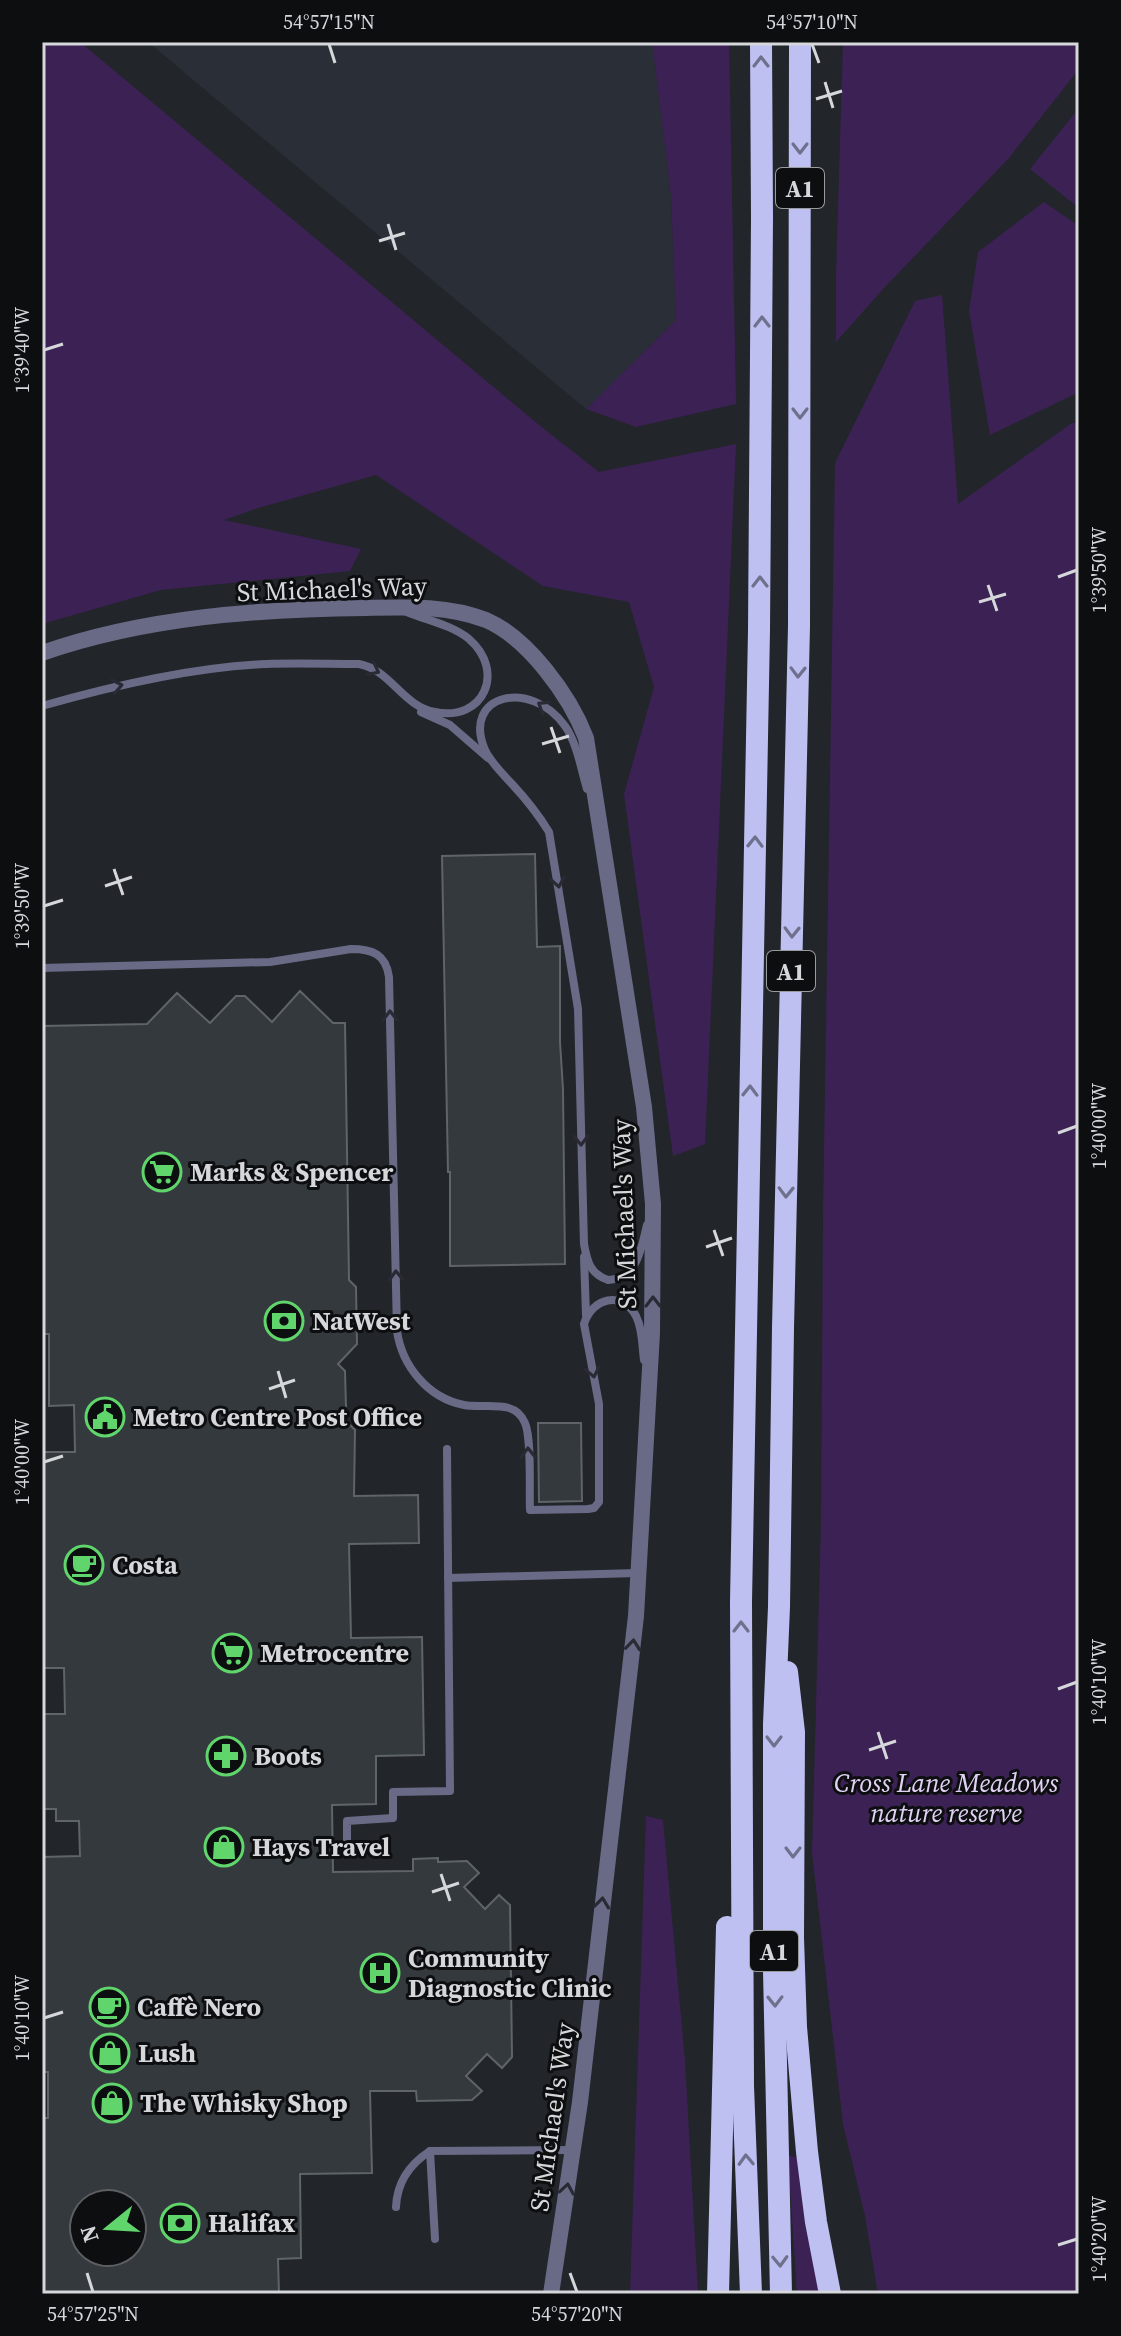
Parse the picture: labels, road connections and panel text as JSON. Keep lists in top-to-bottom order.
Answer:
{
  "streets": {
    "highway": ["A1"],
    "street": ["St Michael's Way"]
  },
  "one_way": ["St Michael's Way"],
  "parks": ["Cross Lane Meadows nature reserve"],
  "places": {
    "supermarket": ["Marks & Spencer", "Metrocentre"],
    "bank": ["NatWest", "Halifax"],
    "public building": ["Metro Centre Post Office"],
    "cafe": ["Costa", "Caffè Nero"],
    "pharmacy": ["Boots"],
    "shop": ["Hays Travel", "Lush", "The Whisky Shop"],
    "hospital": ["Community Diagnostic Clinic"]
  },
  "north": "left",
  "coordinates": [
    "54°57'15\"N",
    "54°57'10\"N",
    "1°39'40\"W",
    "1°39'50\"W",
    "1°40'00\"W",
    "1°40'10\"W",
    "1°40'20\"W",
    "54°57'25\"N",
    "54°57'20\"N"
  ]
}
